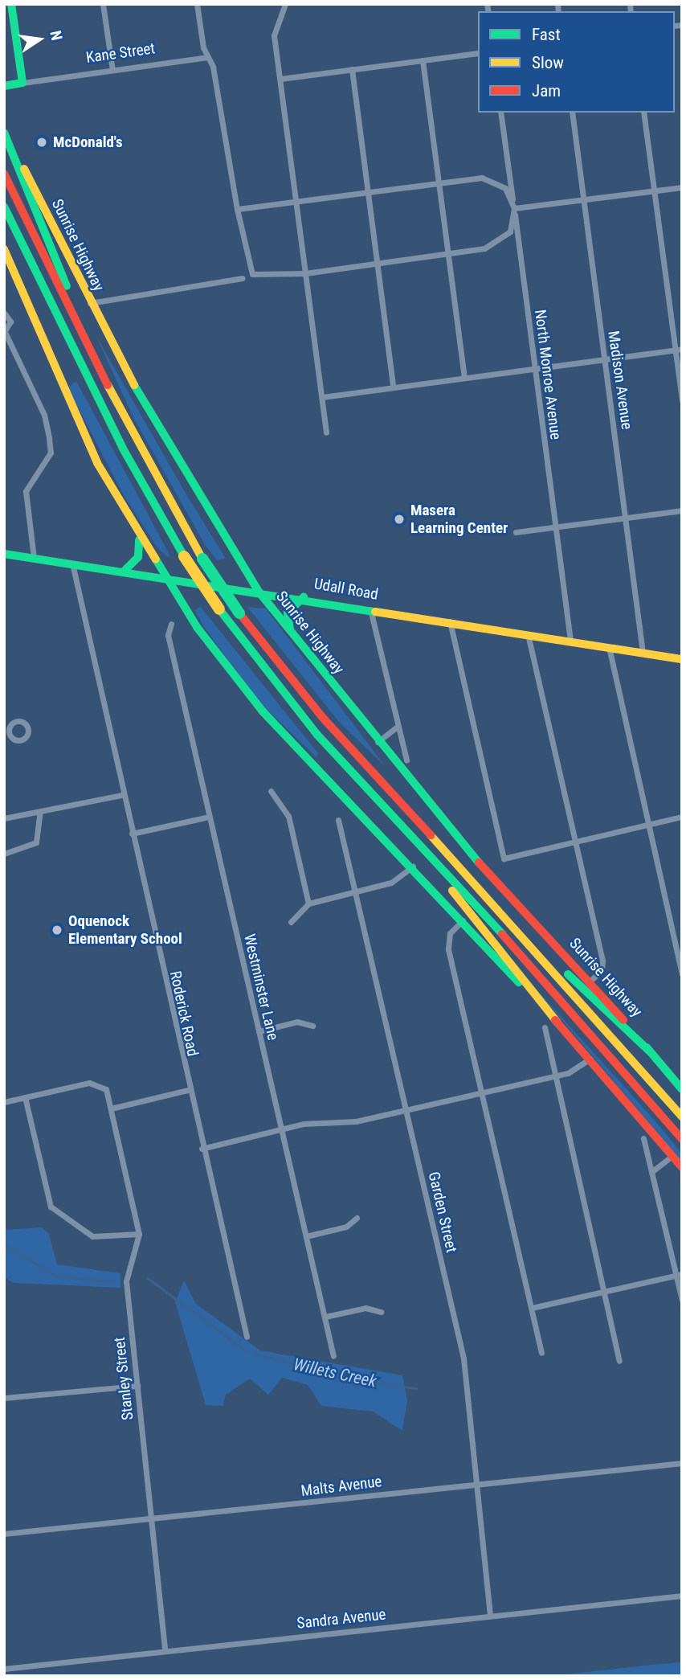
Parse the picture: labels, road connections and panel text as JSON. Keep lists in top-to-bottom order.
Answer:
{
  "streets": {
    "main road": ["Kane Street", "Sunrise Highway", "Udall Road"],
    "street": [
      "North Monroe Avenue",
      "Madison Avenue",
      "Westminster Lane",
      "Roderick Road",
      "Garden Street",
      "Stanley Street",
      "Malts Avenue",
      "Sandra Avenue"
    ]
  },
  "crossings": [
    ["Sunrise Highway", "Udall Road"],
    ["North Monroe Avenue", "Udall Road"],
    ["Madison Avenue", "Udall Road"],
    ["Udall Road", "Roderick Road"],
    ["Garden Street", "Malts Avenue"],
    ["Garden Street", "Sandra Avenue"],
    ["Stanley Street", "Malts Avenue"],
    ["Stanley Street", "Sandra Avenue"]
  ],
  "water": ["Willets Creek"],
  "places": ["McDonald's", "Masera Learning Center", "Oquenock Elementary School"],
  "legend": ["Fast", "Slow", "Jam"],
  "north": "right"
}
